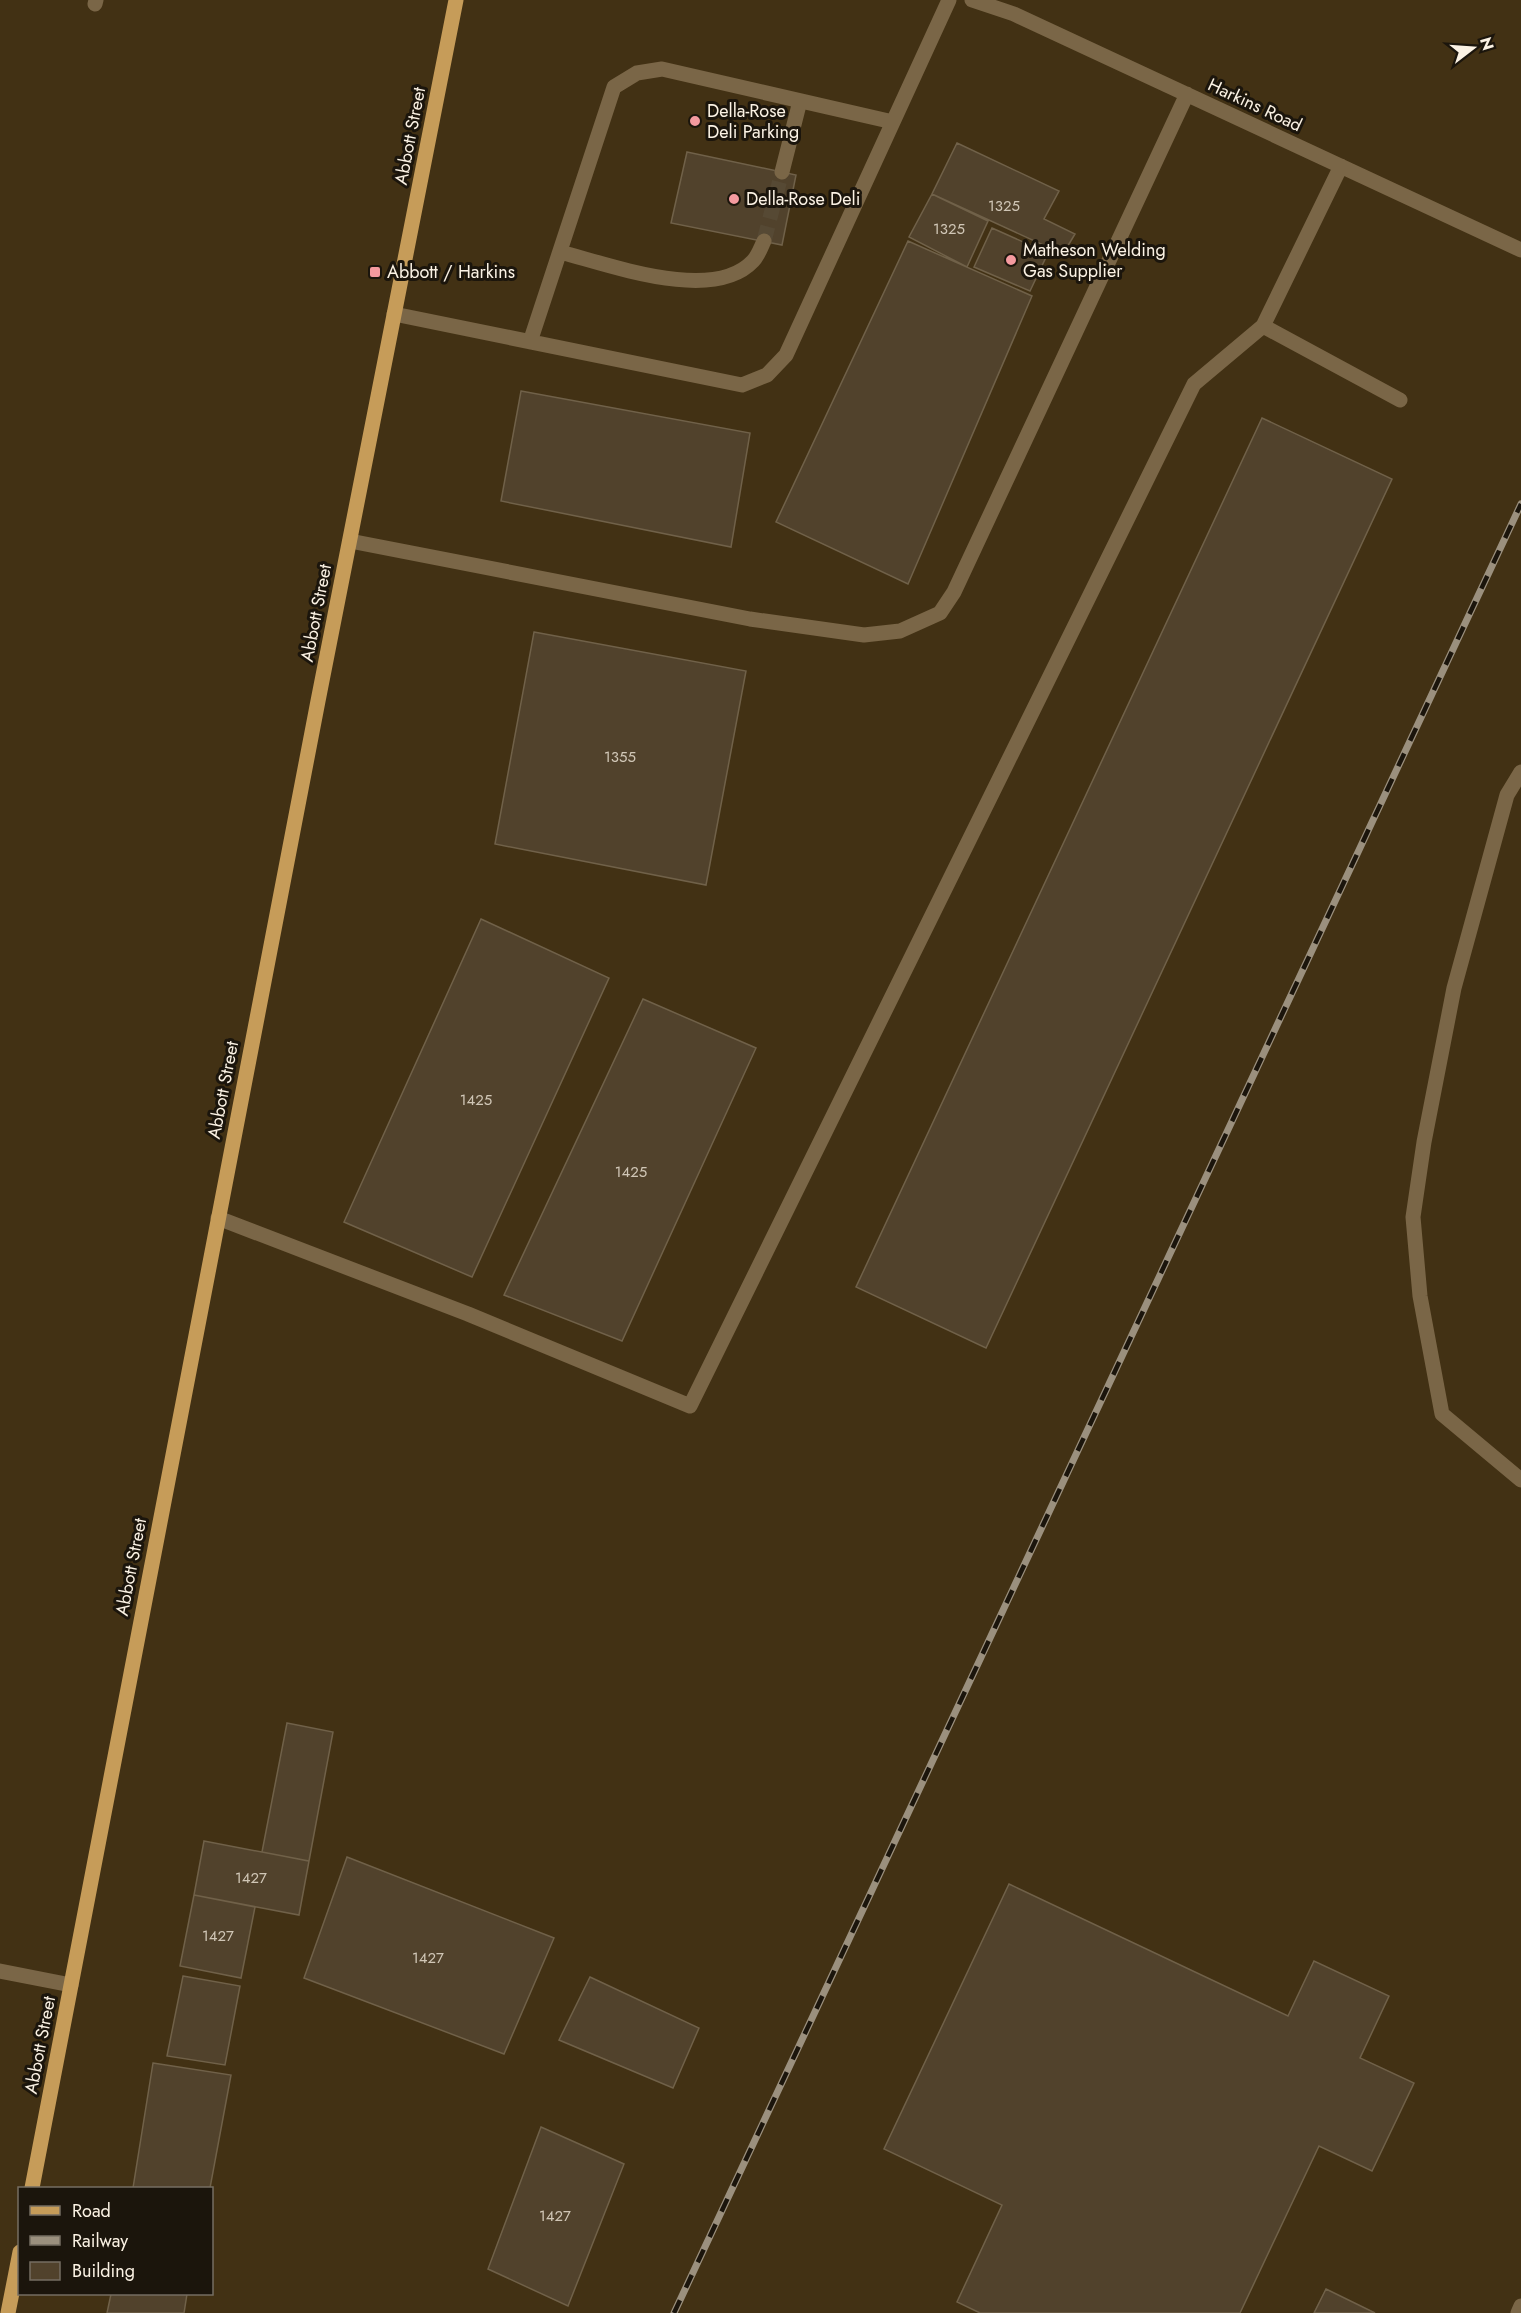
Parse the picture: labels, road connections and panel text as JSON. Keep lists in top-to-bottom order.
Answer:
{
  "streets": {
    "main road": ["Abbott Street"],
    "street": ["Harkins Road"]
  },
  "places": {
    "other": ["Della-Rose Deli Parking", "Della-Rose Deli", "Matheson Welding Gas Supplier"],
    "transit": ["Abbott / Harkins"]
  },
  "house_numbers": [
    "1325",
    "1325",
    "1355",
    "1425",
    "1425",
    "1427",
    "1427",
    "1427",
    "1427"
  ],
  "legend": ["Road", "Railway", "Building"],
  "north": "right"
}
